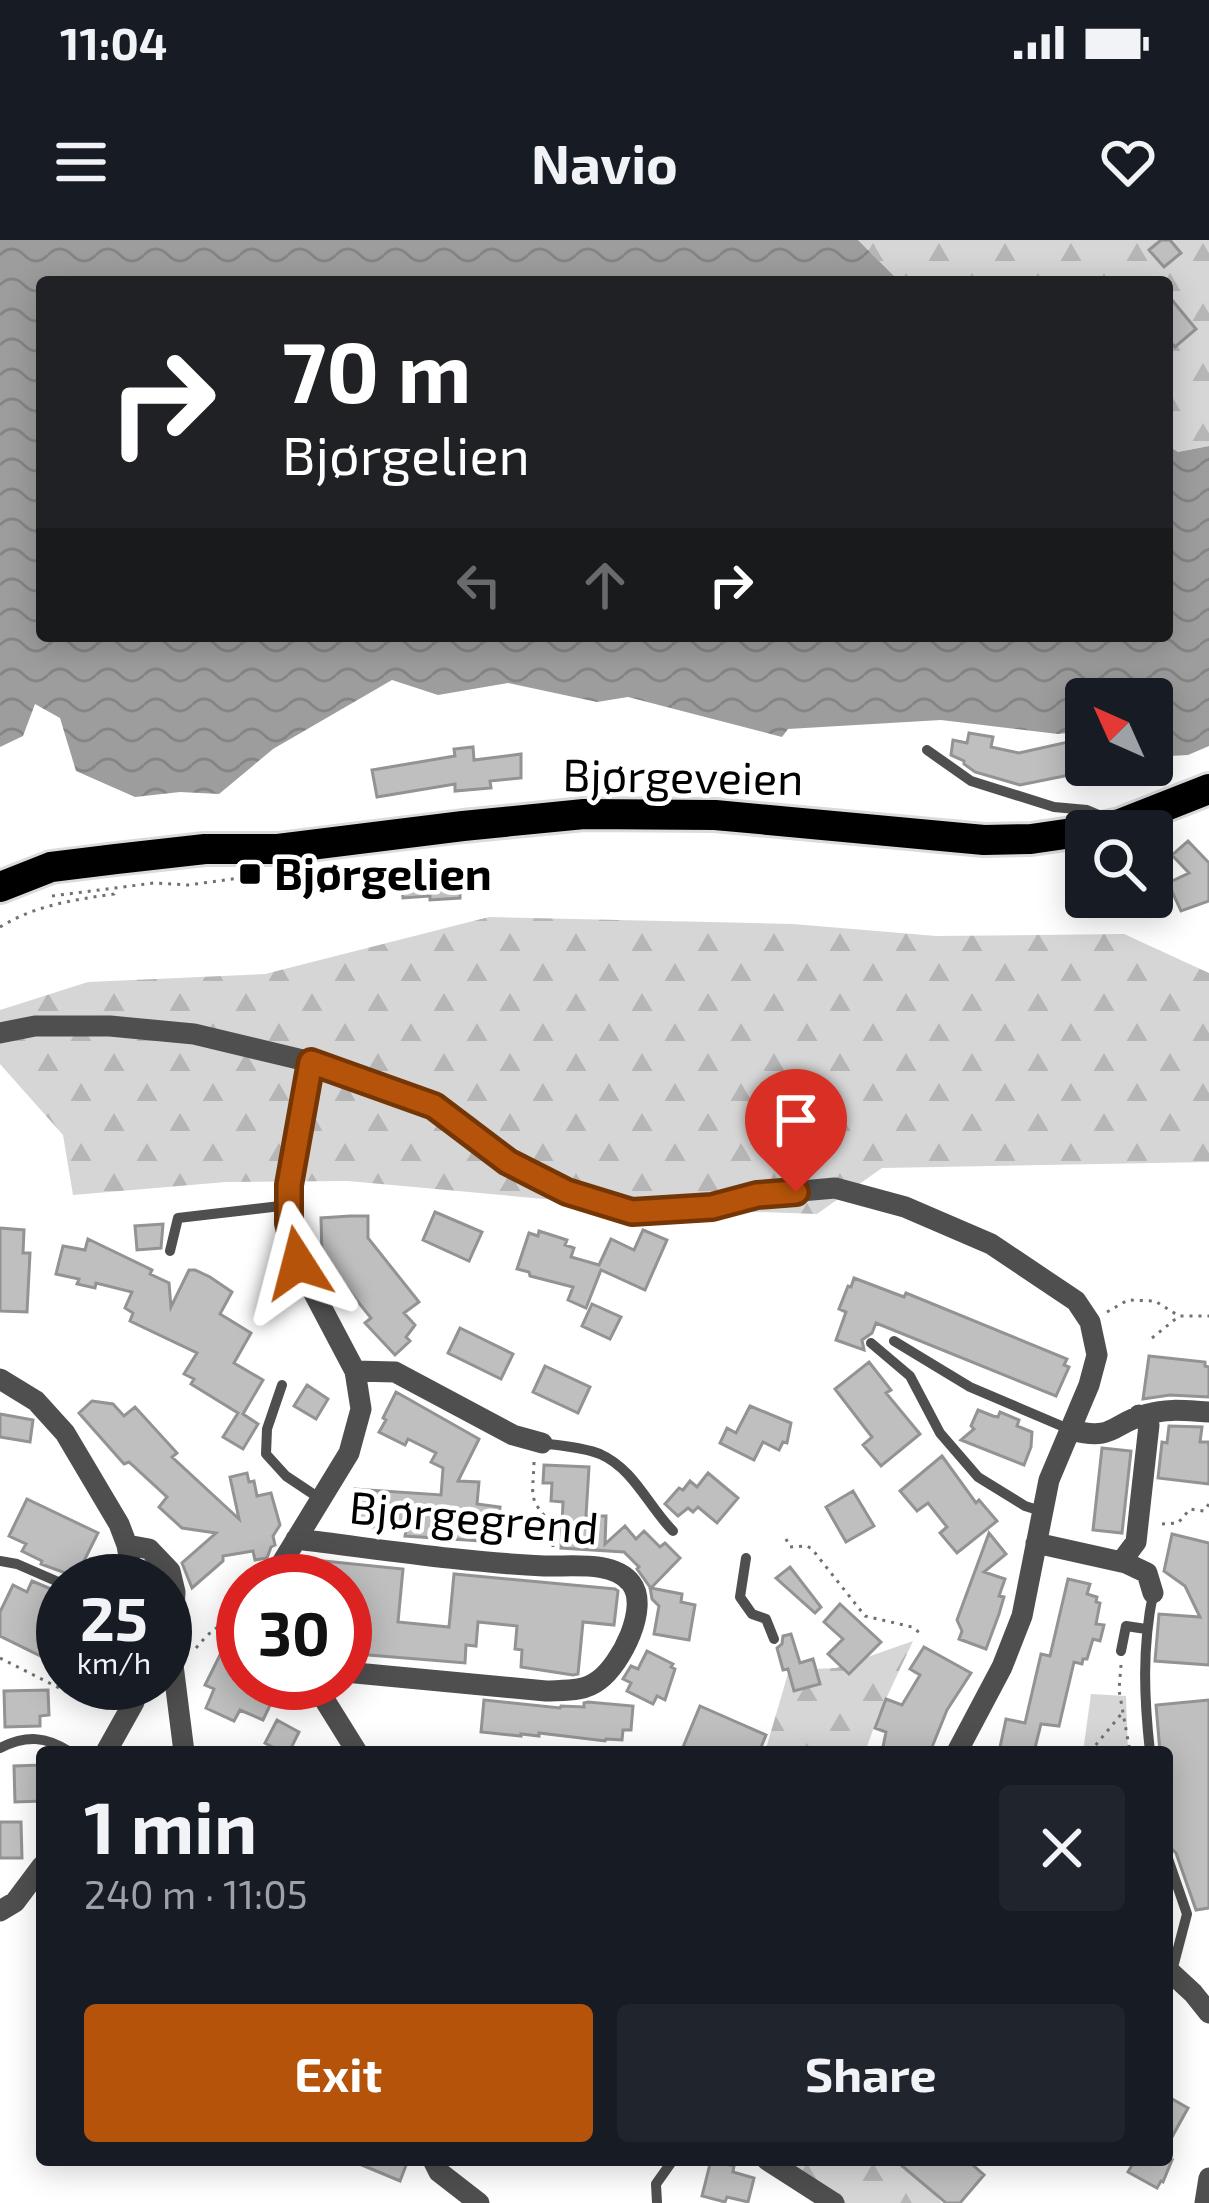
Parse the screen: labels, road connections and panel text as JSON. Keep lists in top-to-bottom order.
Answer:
{
  "streets": {
    "main road": ["Bjørgeveien"],
    "street": ["Bjørgegrend"]
  },
  "places": {
    "transit": ["Bjørgelien"]
  },
  "north": "top left",
  "page": {
    "status": "11:04",
    "header": "Navio",
    "turn": ["70 m", "Bjørgelien"],
    "speed": "25 km/h",
    "limit": "30",
    "heading": ["1 min", "240 m · 11:05"],
    "buttons": ["Exit", "Share"]
  }
}
